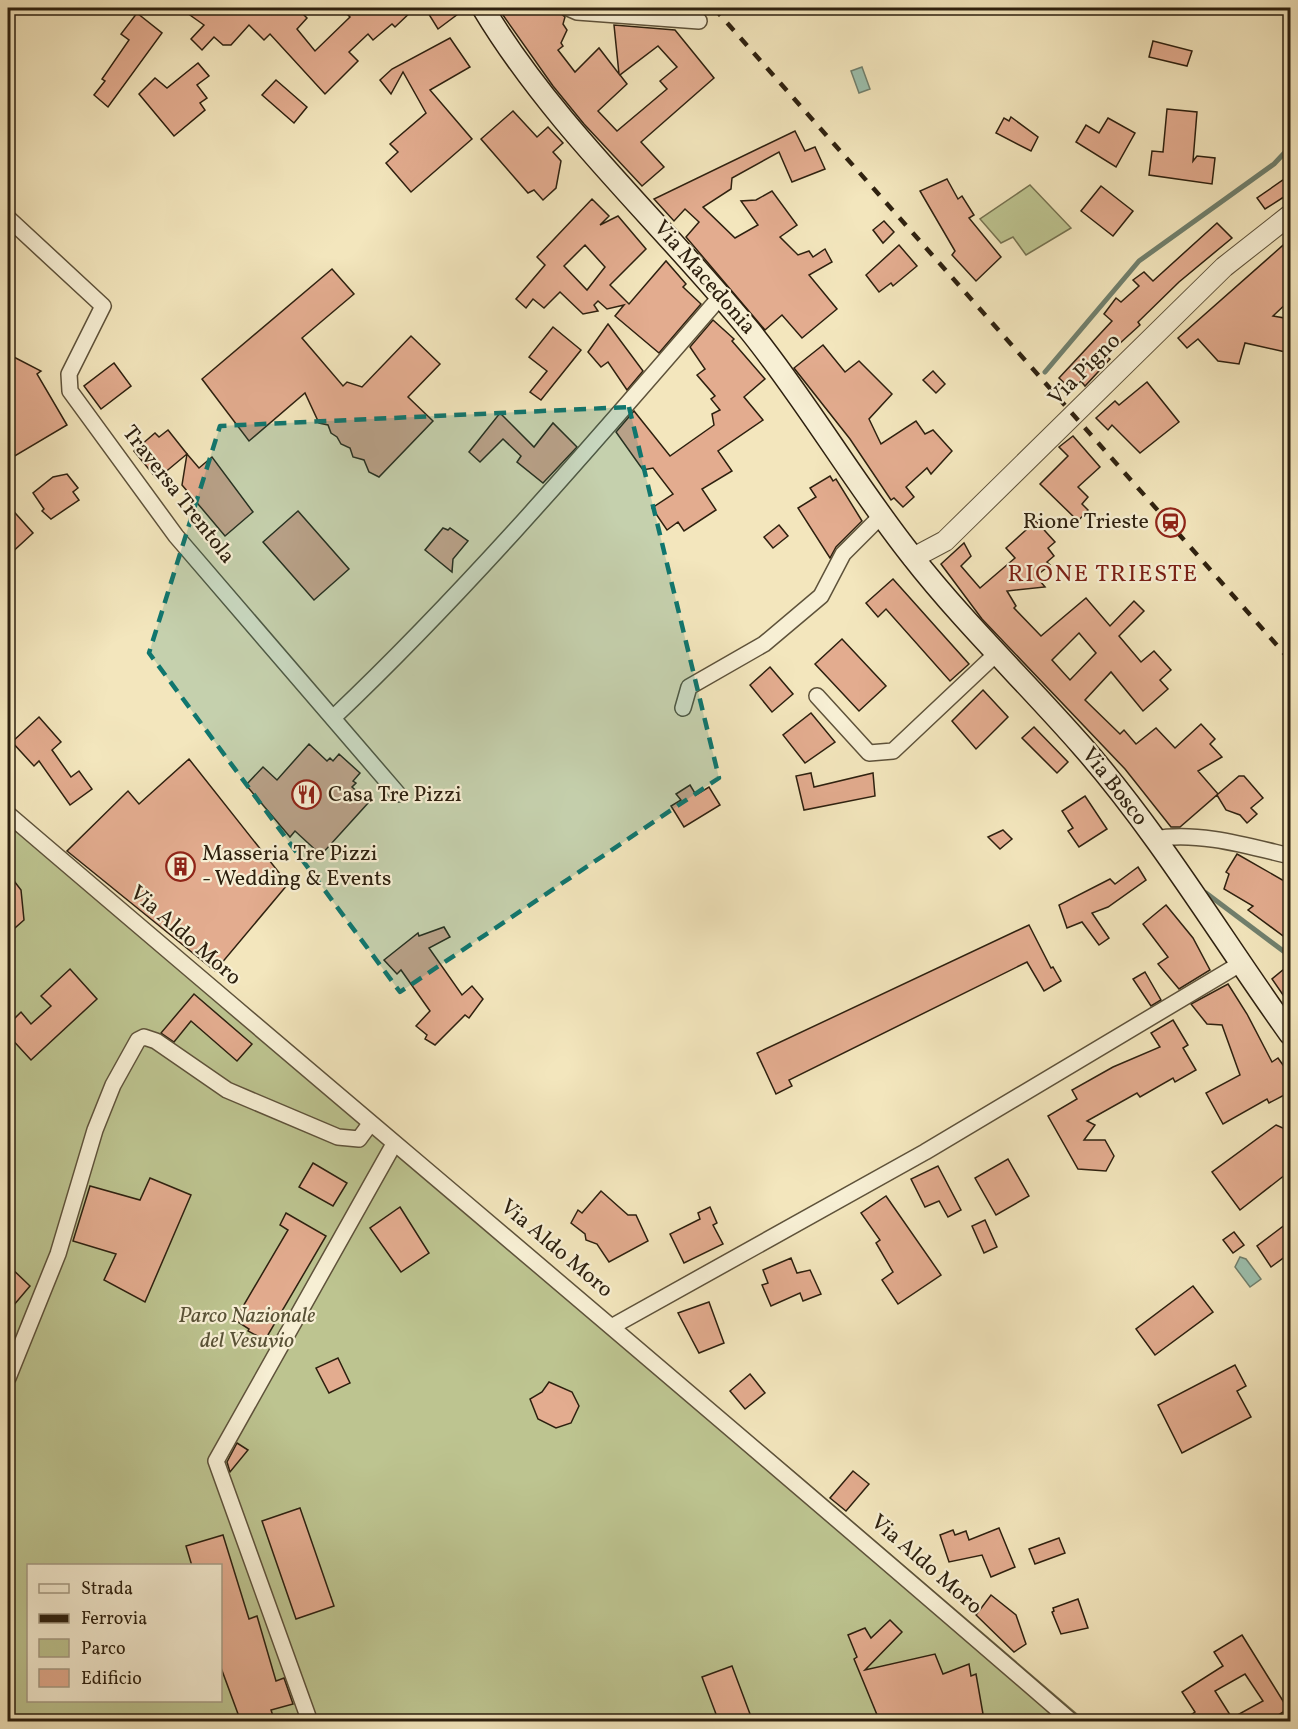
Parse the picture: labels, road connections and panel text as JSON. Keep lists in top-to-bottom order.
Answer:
{
  "streets": {
    "main road": ["Via Macedonia", "Via Bosco"],
    "street": ["Via Pigno", "Traversa Trentola", "Via Aldo Moro"]
  },
  "crossings": [
    ["Via Macedonia", "Via Pigno"],
    ["Via Macedonia", "Via Bosco"],
    ["Via Pigno", "Via Bosco"]
  ],
  "districts": ["RIONE TRIESTE"],
  "parks": ["Parco Nazionale del Vesuvio"],
  "places": {
    "station": ["Rione Trieste"],
    "restaurant": ["Casa Tre Pizzi"],
    "building": ["Masseria Tre Pizzi - Wedding & Events"]
  },
  "legend": [
    "Strada",
    "Ferrovia",
    "Parco",
    "Edificio"
  ]
}
